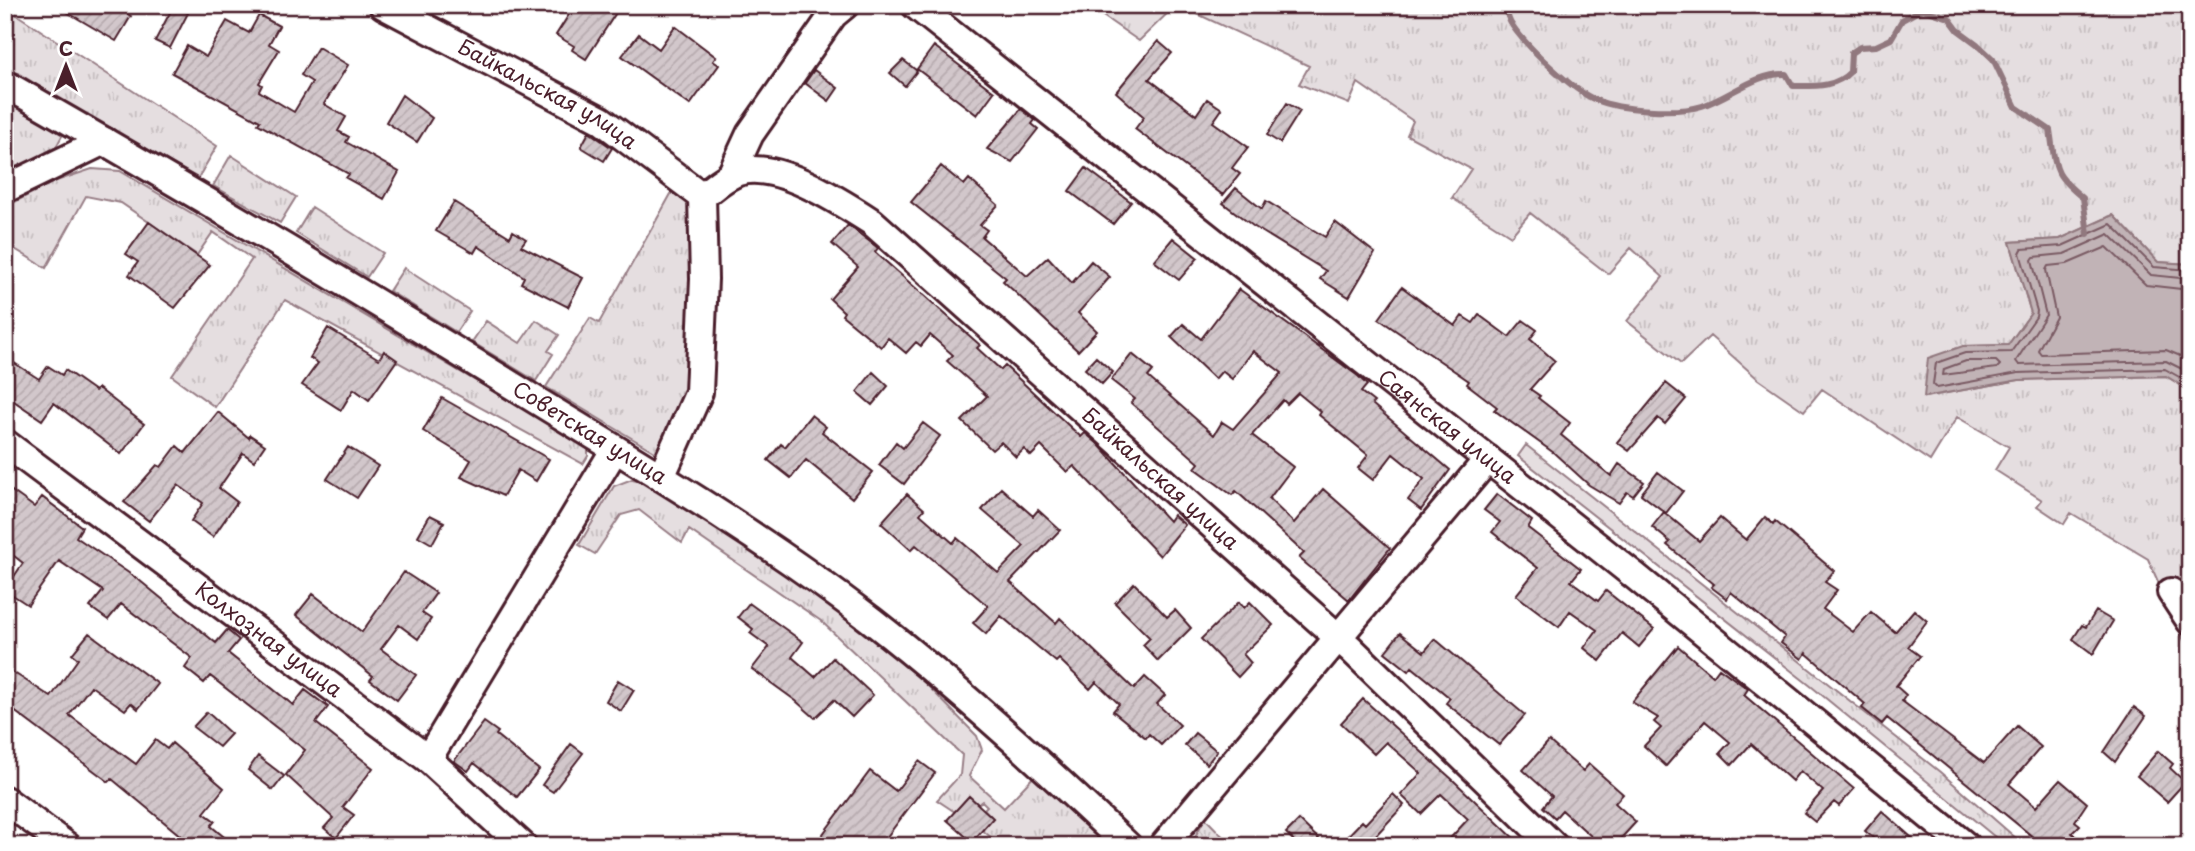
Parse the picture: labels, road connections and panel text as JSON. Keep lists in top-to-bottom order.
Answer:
{
  "streets": {
    "street": [
      "Байкальская улица",
      "Саянская улица",
      "Советская улица",
      "Колхозная улица"
    ]
  },
  "north": "top"
}
